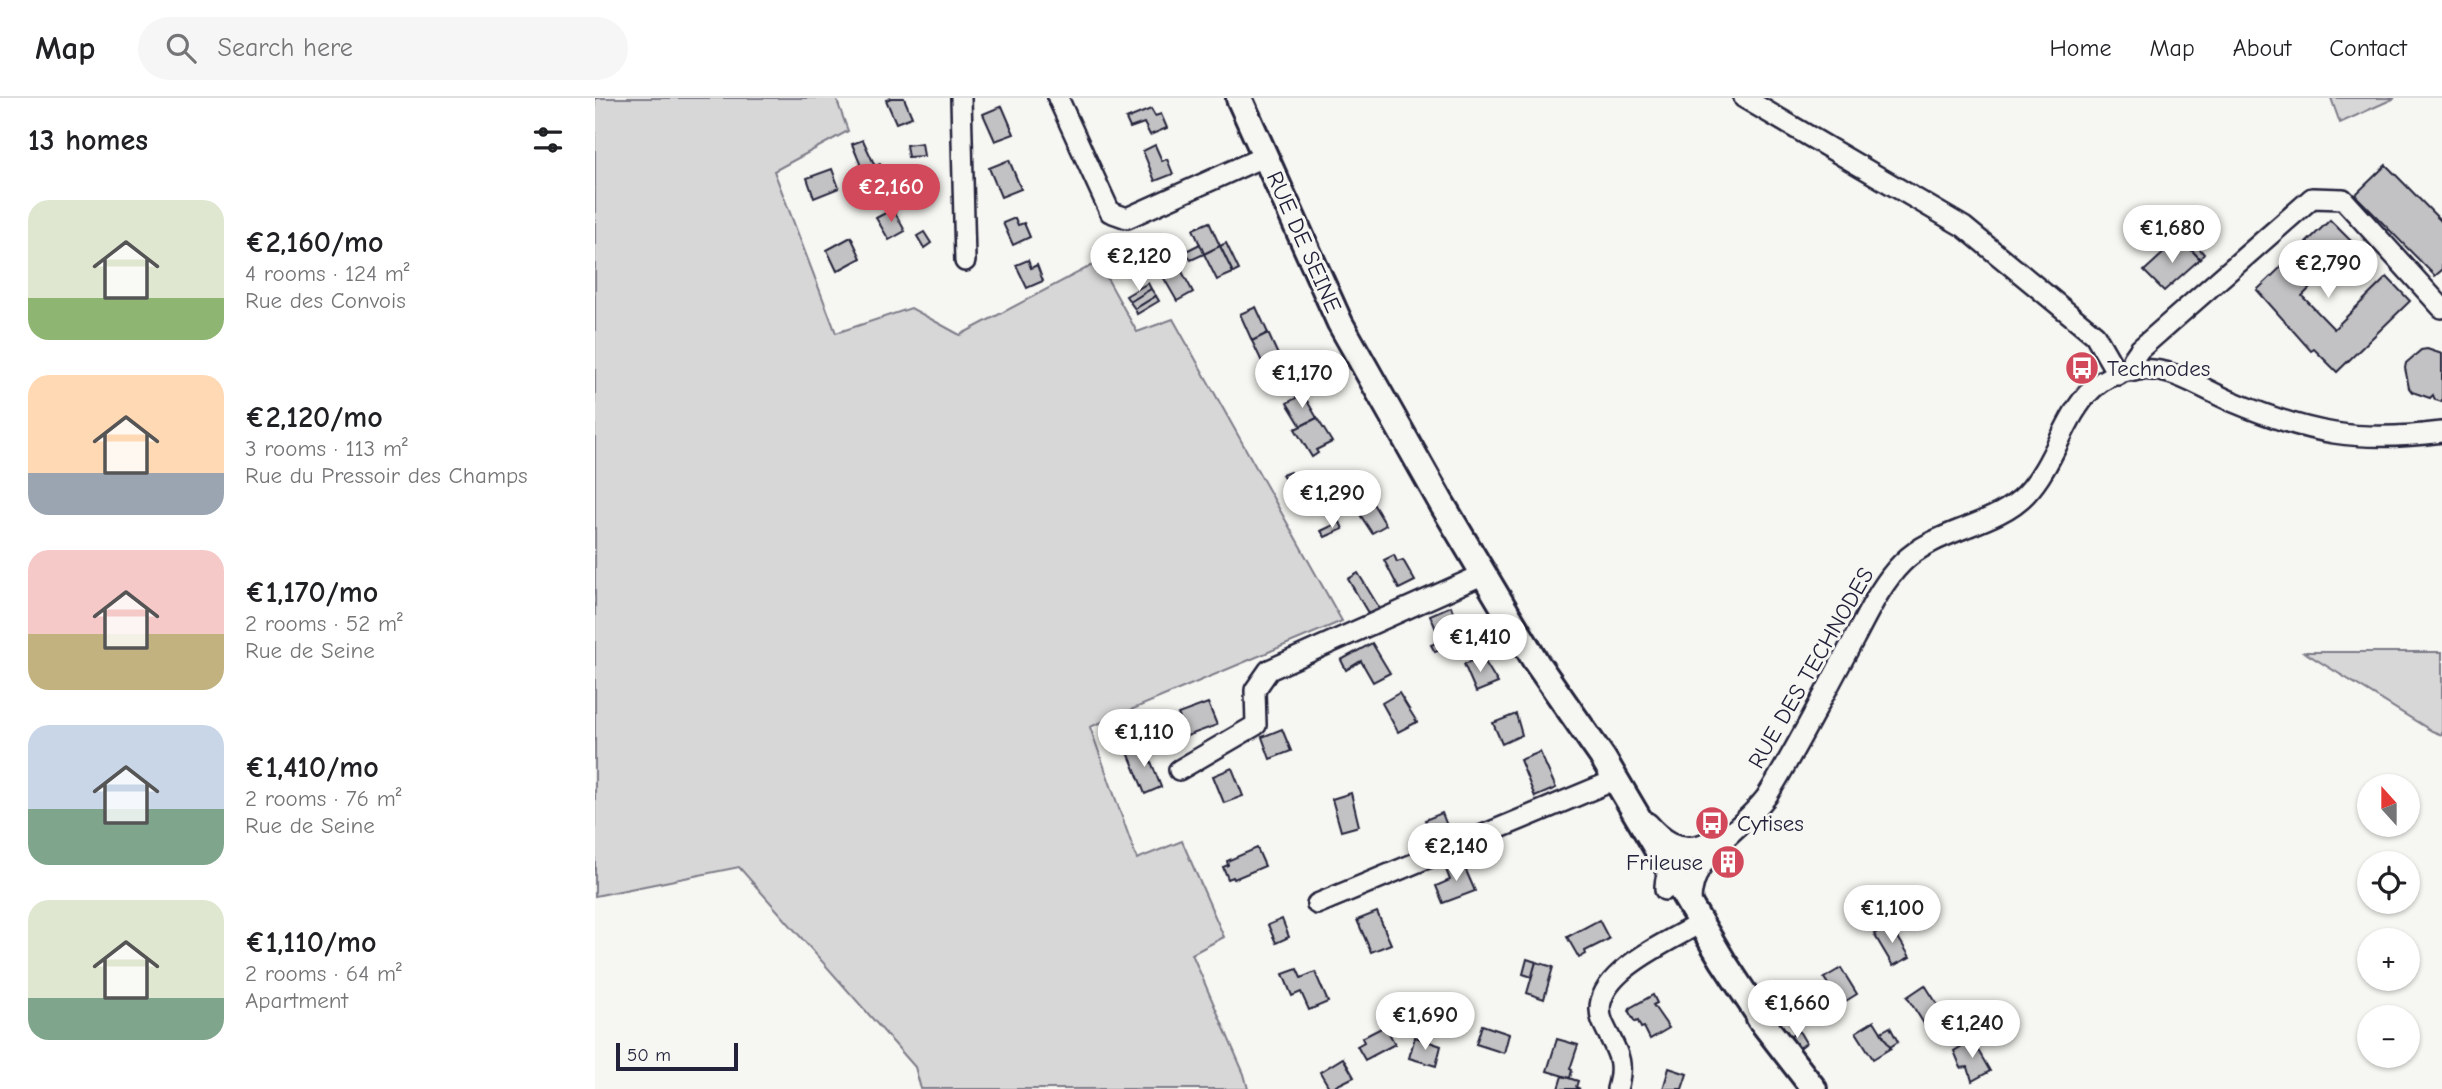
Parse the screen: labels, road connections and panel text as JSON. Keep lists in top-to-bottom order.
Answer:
{
  "streets": {
    "street": ["RUE DE SEINE", "RUE DES TECHNODES"]
  },
  "crossings": [
    ["RUE DE SEINE", "RUE DES TECHNODES"]
  ],
  "places": {
    "bus stop": ["Technodes", "Cytises"],
    "building": ["Frileuse"]
  },
  "scale_bar": "50 m",
  "north": "top",
  "page": {
    "header": "Map",
    "search": "Search here",
    "nav": [
      "Home",
      "Map",
      "About",
      "Contact"
    ],
    "heading": "13 homes",
    "price": [
      "€2,160",
      "€1,680",
      "€2,120",
      "€2,790",
      "€1,170",
      "€1,290",
      "€1,410",
      "€1,110",
      "€2,140",
      "€1,100",
      "€1,660",
      "€1,690",
      "€1,240"
    ],
    "list": [
      {
        "name": "€2,160/mo",
        "note": "4 rooms · 124 m² · Rue des Convois"
      },
      {
        "name": "€2,120/mo",
        "note": "3 rooms · 113 m² · Rue du Pressoir des Champs"
      },
      {
        "name": "€1,170/mo",
        "note": "2 rooms · 52 m² · Rue de Seine"
      },
      {
        "name": "€1,410/mo",
        "note": "2 rooms · 76 m² · Rue de Seine"
      },
      {
        "name": "€1,110/mo",
        "note": "2 rooms · 64 m² · Apartment"
      }
    ],
    "map_buttons": ["+", "−"],
    "scale": "50 m"
  }
}
